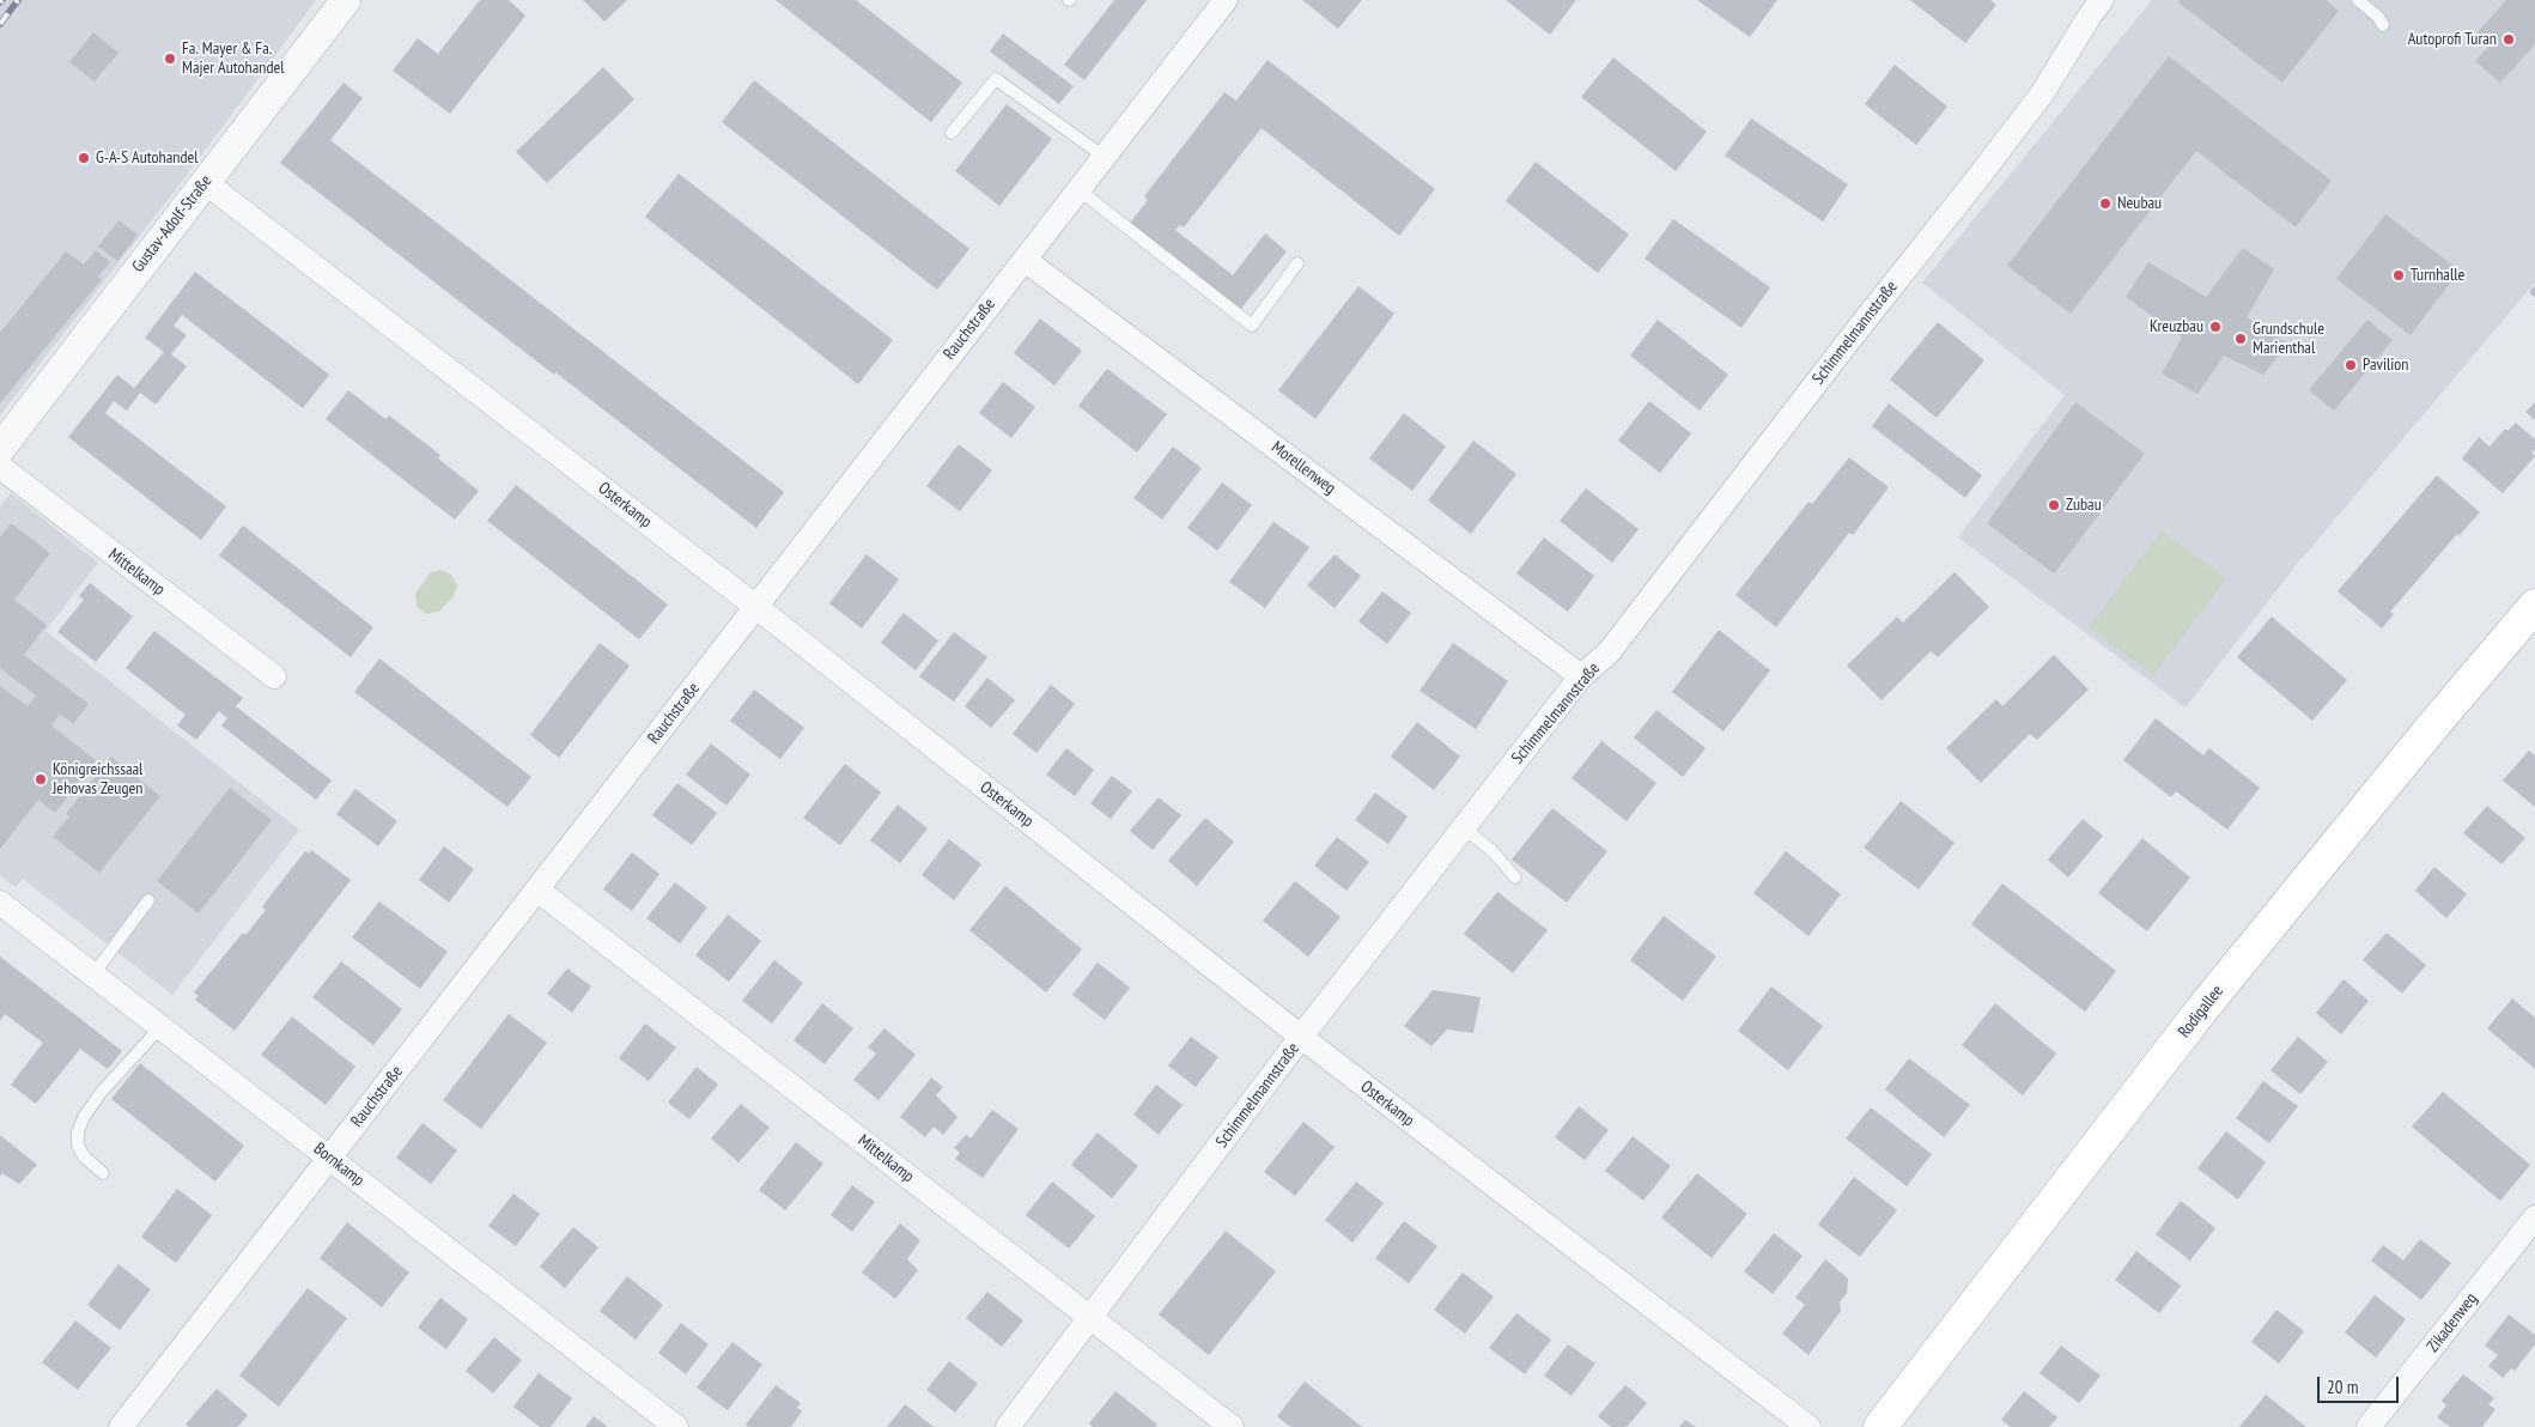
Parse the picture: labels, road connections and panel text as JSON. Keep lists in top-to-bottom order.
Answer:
{
  "streets": {
    "main road": ["Rodigallee"],
    "street": [
      "Gustav-Adolf-Straße",
      "Rauchstraße",
      "Schimmelmannstraße",
      "Morellenweg",
      "Osterkamp",
      "Mittelkamp",
      "Bornkamp",
      "Zikadenweg"
    ]
  },
  "crossings": [
    ["Gustav-Adolf-Straße", "Osterkamp"],
    ["Rauchstraße", "Morellenweg"],
    ["Rauchstraße", "Osterkamp"],
    ["Rauchstraße", "Mittelkamp"],
    ["Rauchstraße", "Bornkamp"],
    ["Schimmelmannstraße", "Morellenweg"],
    ["Schimmelmannstraße", "Osterkamp"],
    ["Schimmelmannstraße", "Mittelkamp"]
  ],
  "places": [
    "Autoprofi Turan",
    "Fa. Mayer & Fa. Majer Autohandel",
    "G-A-S Autohandel",
    "Neubau",
    "Turnhalle",
    "Kreuzbau",
    "Grundschule Marienthal",
    "Pavilion",
    "Zubau",
    "Königreichssaal Jehovas Zeugen"
  ],
  "scale_bar": "20 m"
}
